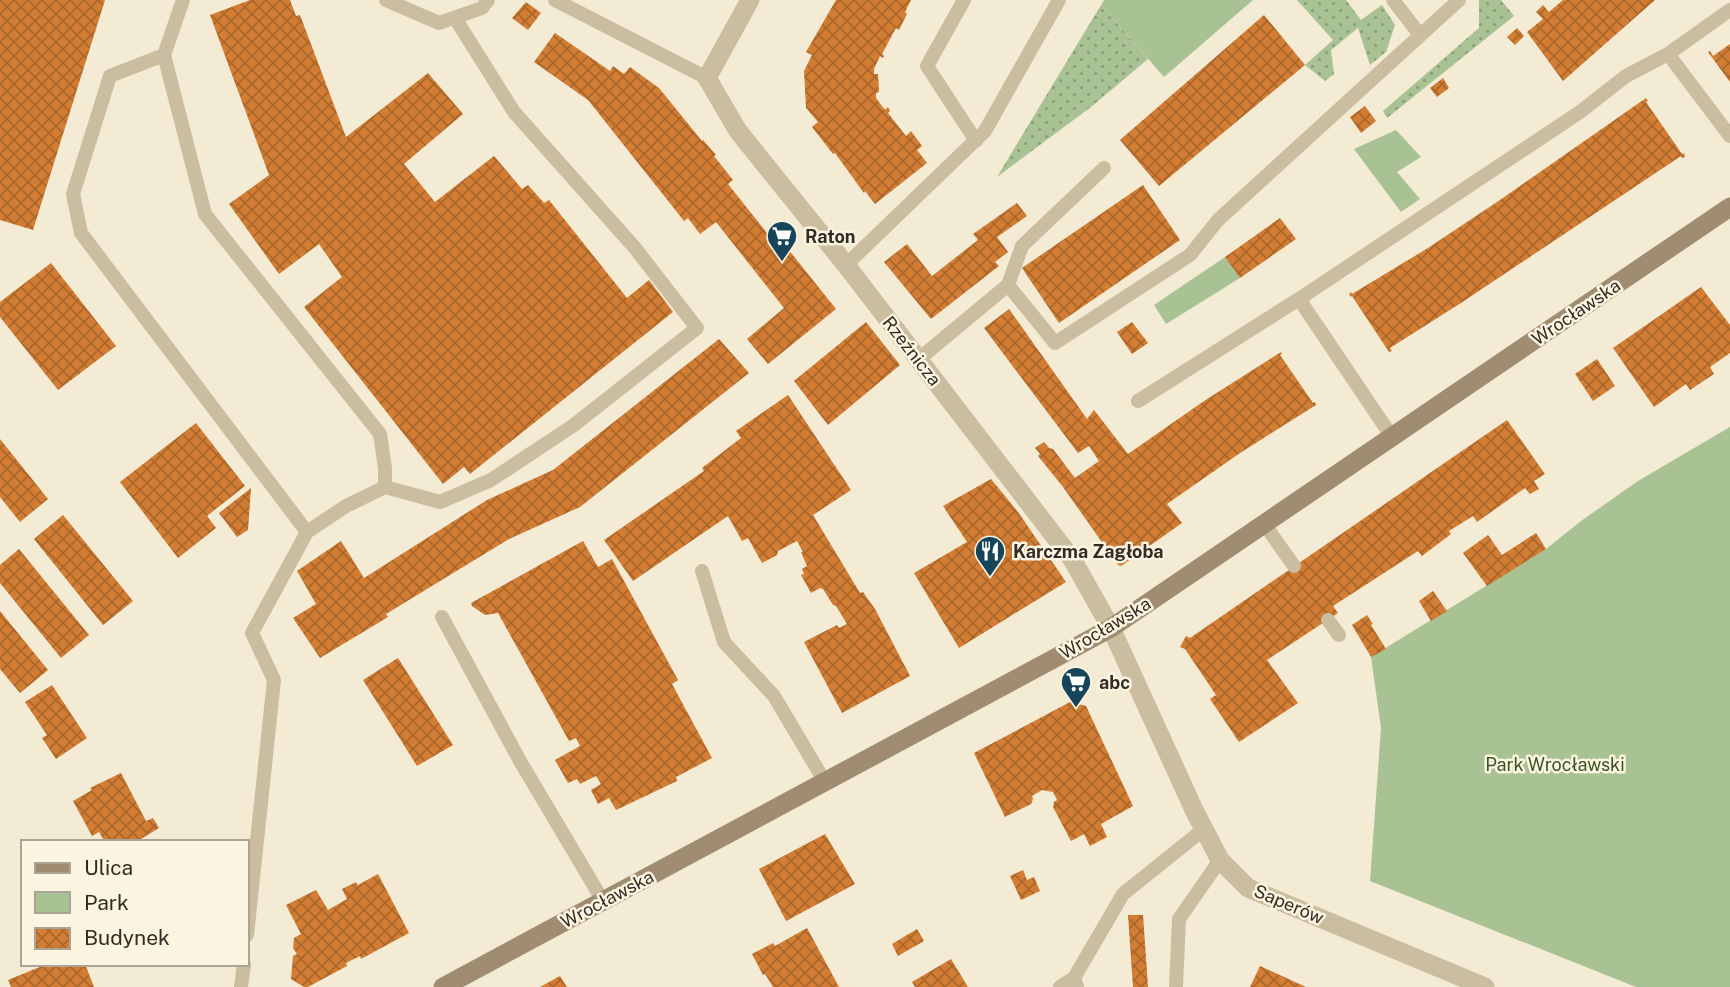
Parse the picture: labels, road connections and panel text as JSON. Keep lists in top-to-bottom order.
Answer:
{
  "streets": {
    "main road": ["Wrocławska"],
    "street": ["Rzeźnicza", "Saperów"]
  },
  "crossings": [
    ["Wrocławska", "Rzeźnicza"],
    ["Wrocławska", "Saperów"],
    ["Rzeźnicza", "Saperów"]
  ],
  "parks": ["Park Wrocławski"],
  "places": {
    "supermarket": ["Raton", "abc"],
    "restaurant": ["Karczma Zagłoba"]
  },
  "legend": ["Ulica", "Park", "Budynek"]
}
